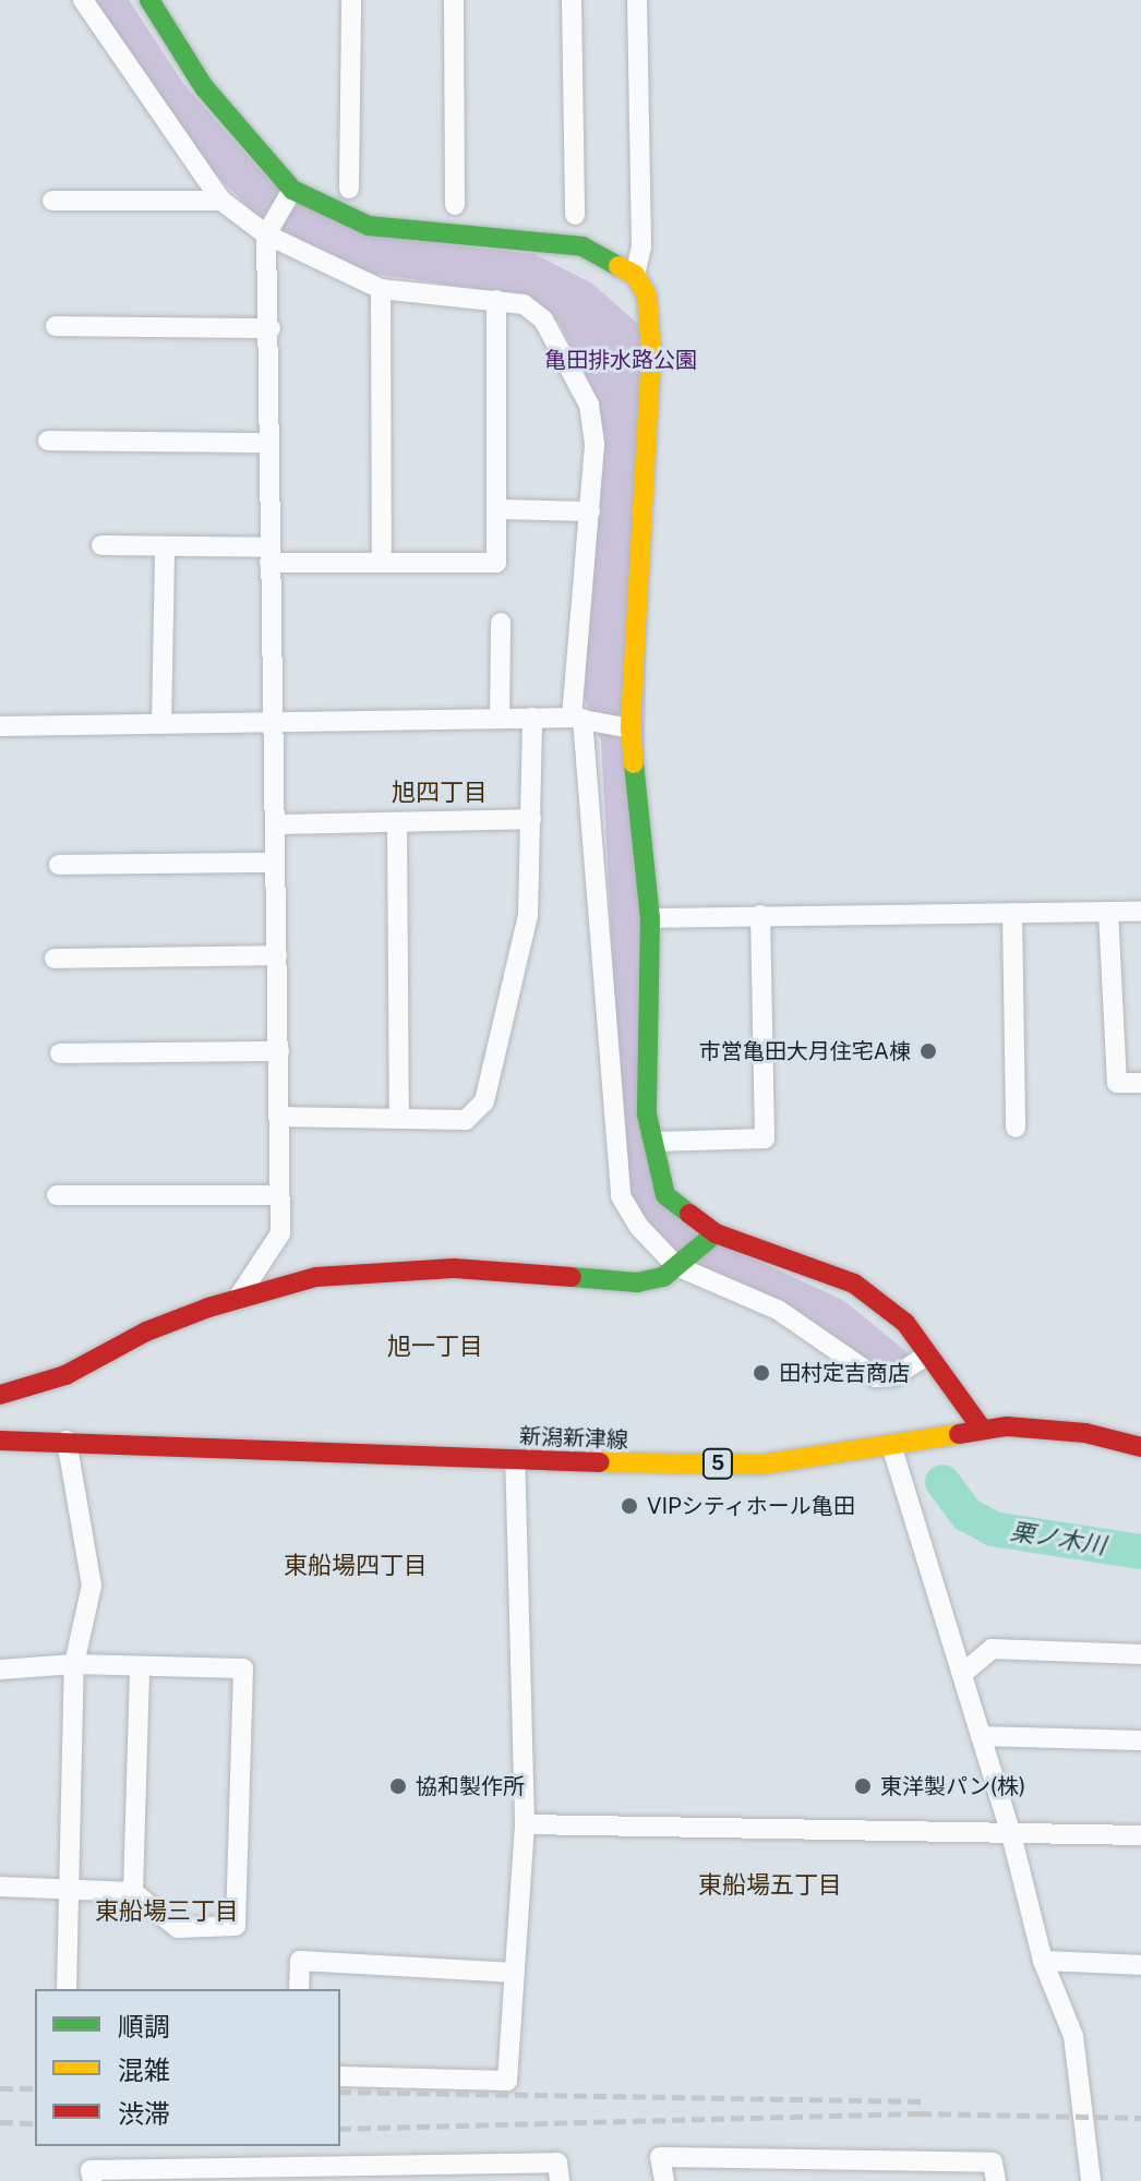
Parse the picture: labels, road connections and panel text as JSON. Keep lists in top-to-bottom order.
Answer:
{
  "streets": {
    "street": ["新潟新津線", "5"]
  },
  "districts": [
    "旭四丁目",
    "旭一丁目",
    "東船場四丁目",
    "東船場五丁目",
    "東船場三丁目"
  ],
  "water": ["栗ノ木川"],
  "parks": ["亀田排水路公園"],
  "places": [
    "市営亀田大月住宅A棟",
    "田村定吉商店",
    "VIPシティホール亀田",
    "協和製作所",
    "東洋製パン(株)"
  ],
  "legend": ["順調", "混雑", "渋滞"]
}
